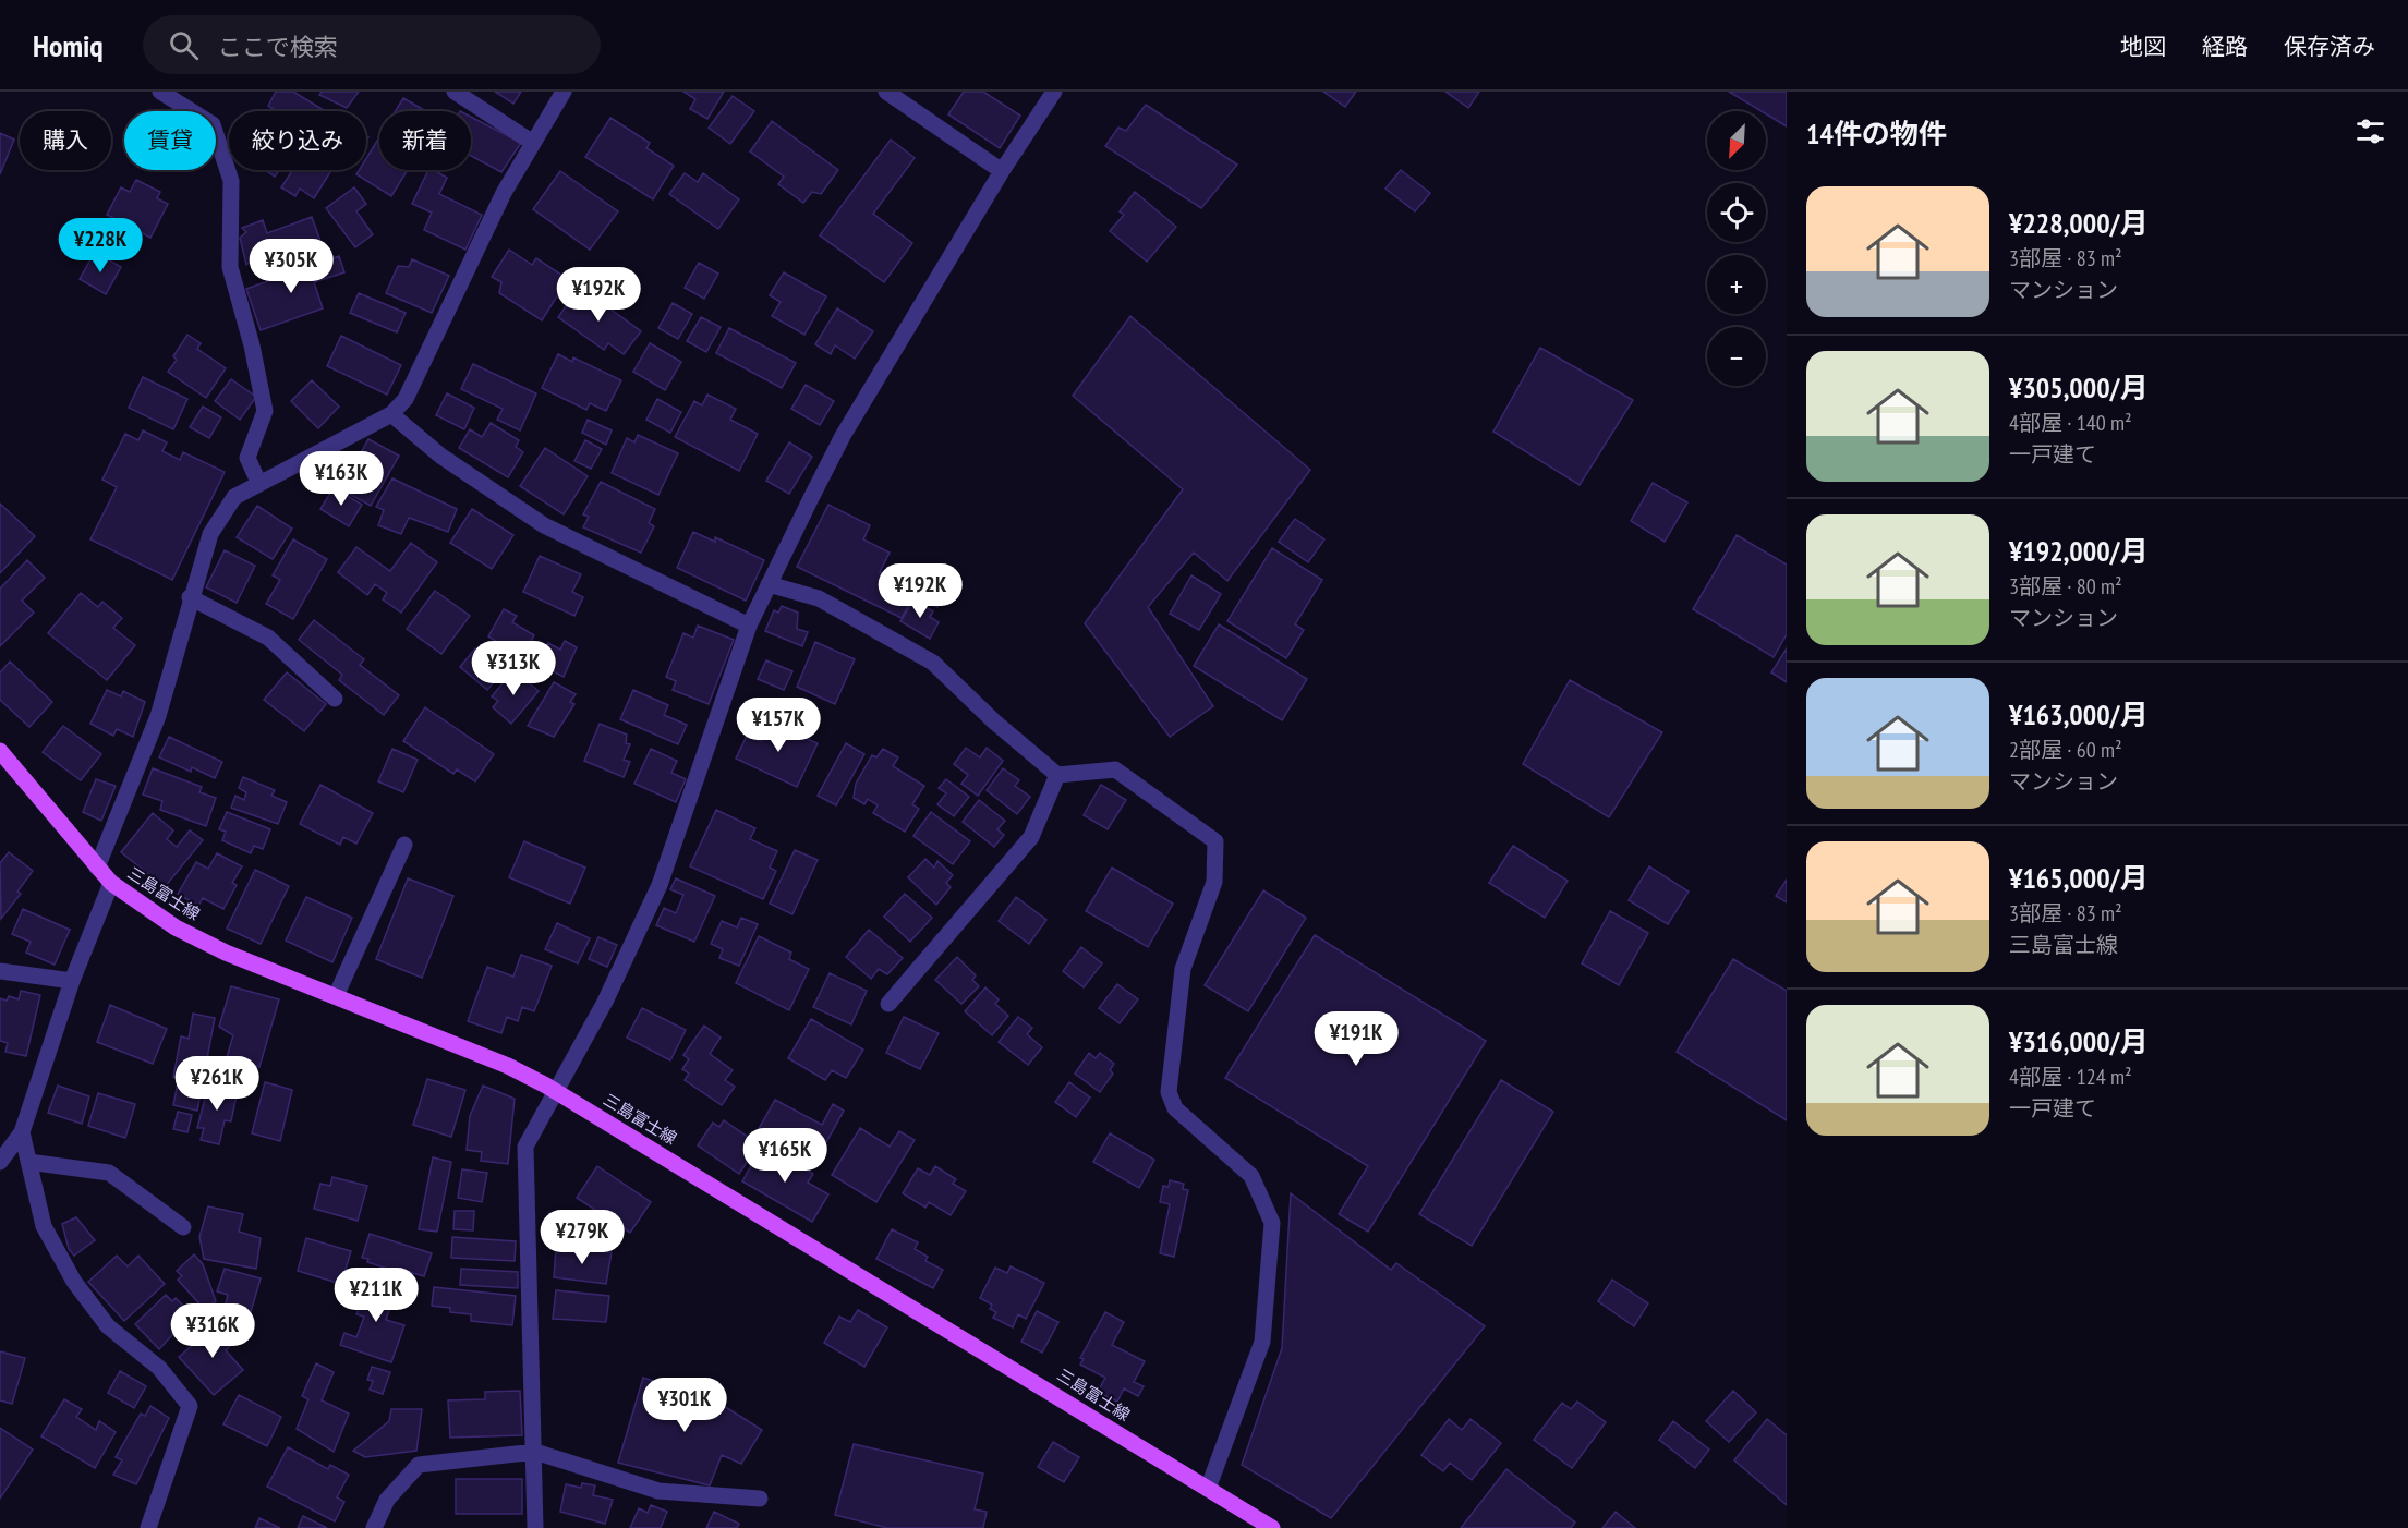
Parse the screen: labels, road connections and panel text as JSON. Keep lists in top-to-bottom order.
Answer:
{
  "streets": {
    "main road": ["三島富士線"]
  },
  "north": "bottom left",
  "page": {
    "header": "Homiq",
    "search": "ここで検索",
    "nav": ["地図", "経路", "保存済み"],
    "heading": "14件の物件",
    "map_buttons": ["+", "−"],
    "chip": [
      "購入",
      "賃貸",
      "絞り込み",
      "新着"
    ],
    "list": [
      {
        "name": "¥228,000/月",
        "note": "3部屋 · 83 m² · マンション"
      },
      {
        "name": "¥305,000/月",
        "note": "4部屋 · 140 m² · 一戸建て"
      },
      {
        "name": "¥192,000/月",
        "note": "3部屋 · 80 m² · マンション"
      },
      {
        "name": "¥163,000/月",
        "note": "2部屋 · 60 m² · マンション"
      },
      {
        "name": "¥165,000/月",
        "note": "3部屋 · 83 m² · 三島富士線"
      },
      {
        "name": "¥316,000/月",
        "note": "4部屋 · 124 m² · 一戸建て"
      }
    ],
    "price": [
      "¥228K",
      "¥305K",
      "¥192K",
      "¥163K",
      "¥192K",
      "¥313K",
      "¥157K",
      "¥191K",
      "¥261K",
      "¥165K",
      "¥279K",
      "¥211K",
      "¥316K",
      "¥301K"
    ]
  }
}
